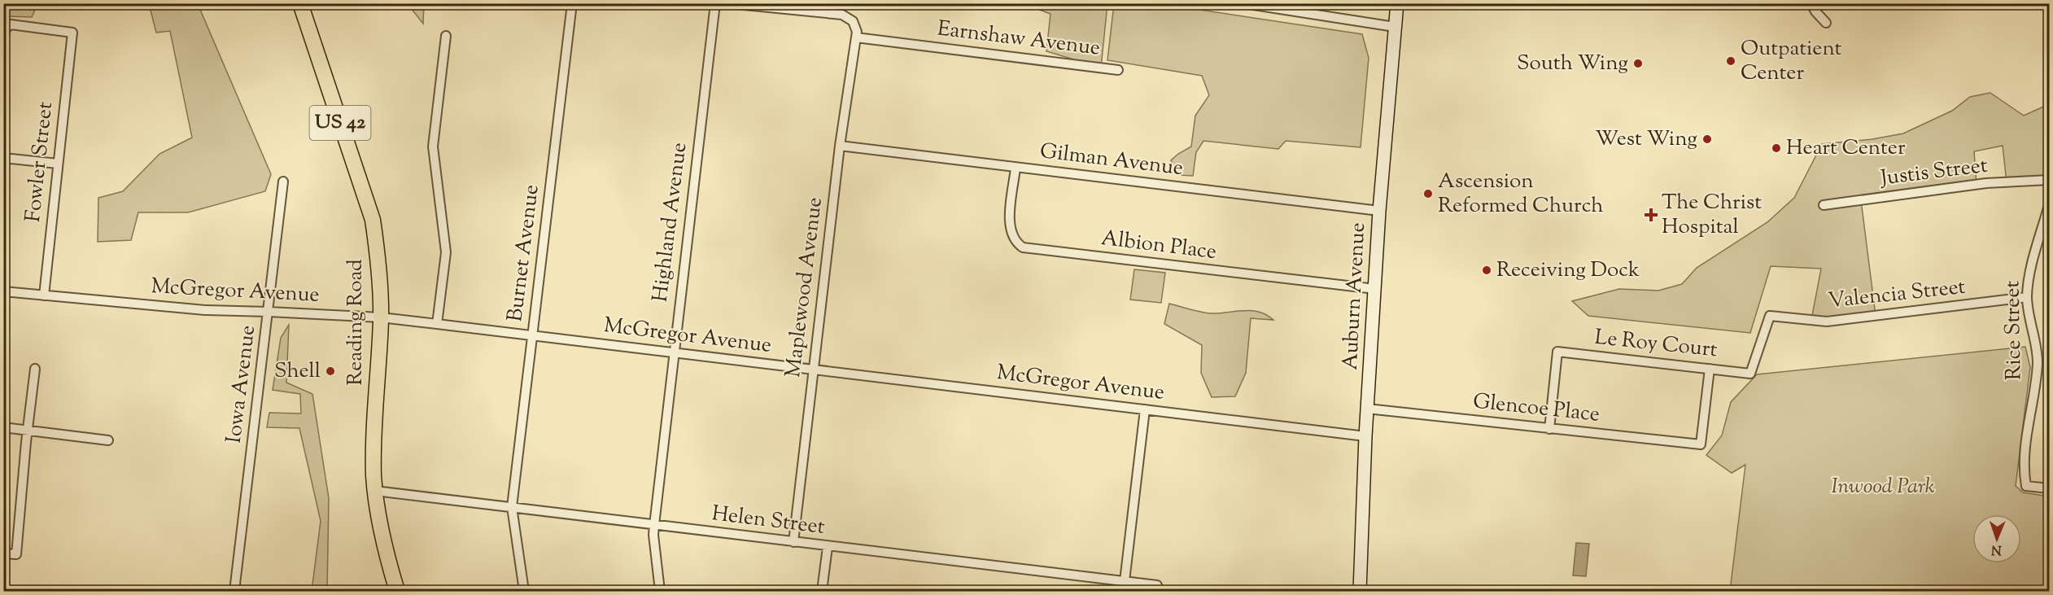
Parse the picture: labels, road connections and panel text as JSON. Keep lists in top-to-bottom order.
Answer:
{
  "streets": {
    "main road": ["US 42", "Auburn Avenue", "Reading Road"],
    "street": [
      "Earnshaw Avenue",
      "Gilman Avenue",
      "Fowler Street",
      "Justis Street",
      "Highland Avenue",
      "Albion Place",
      "Burnet Avenue",
      "Maplewood Avenue",
      "McGregor Avenue",
      "Valencia Street",
      "Rice Street",
      "Le Roy Court",
      "Iowa Avenue",
      "Glencoe Place",
      "Helen Street"
    ]
  },
  "crossings": [
    ["Earnshaw Avenue", "Maplewood Avenue"],
    ["Gilman Avenue", "Albion Place"],
    ["Gilman Avenue", "Maplewood Avenue"],
    ["Gilman Avenue", "Auburn Avenue"],
    ["Fowler Street", "McGregor Avenue"],
    ["Highland Avenue", "McGregor Avenue"],
    ["Highland Avenue", "Helen Street"],
    ["Albion Place", "Auburn Avenue"],
    ["Burnet Avenue", "McGregor Avenue"],
    ["Burnet Avenue", "Helen Street"],
    ["Maplewood Avenue", "McGregor Avenue"],
    ["Maplewood Avenue", "Helen Street"],
    ["McGregor Avenue", "Auburn Avenue"],
    ["McGregor Avenue", "Reading Road"],
    ["McGregor Avenue", "Iowa Avenue"],
    ["Valencia Street", "Rice Street"],
    ["Valencia Street", "Le Roy Court"],
    ["Auburn Avenue", "Glencoe Place"],
    ["Reading Road", "Helen Street"],
    ["Le Roy Court", "Glencoe Place"]
  ],
  "parks": ["Inwood Park"],
  "places": {
    "other": [
      "Outpatient Center",
      "South Wing",
      "West Wing",
      "Heart Center",
      "Ascension Reformed Church",
      "Receiving Dock",
      "Shell"
    ],
    "health": ["The Christ Hospital"]
  },
  "north": "bottom"
}
